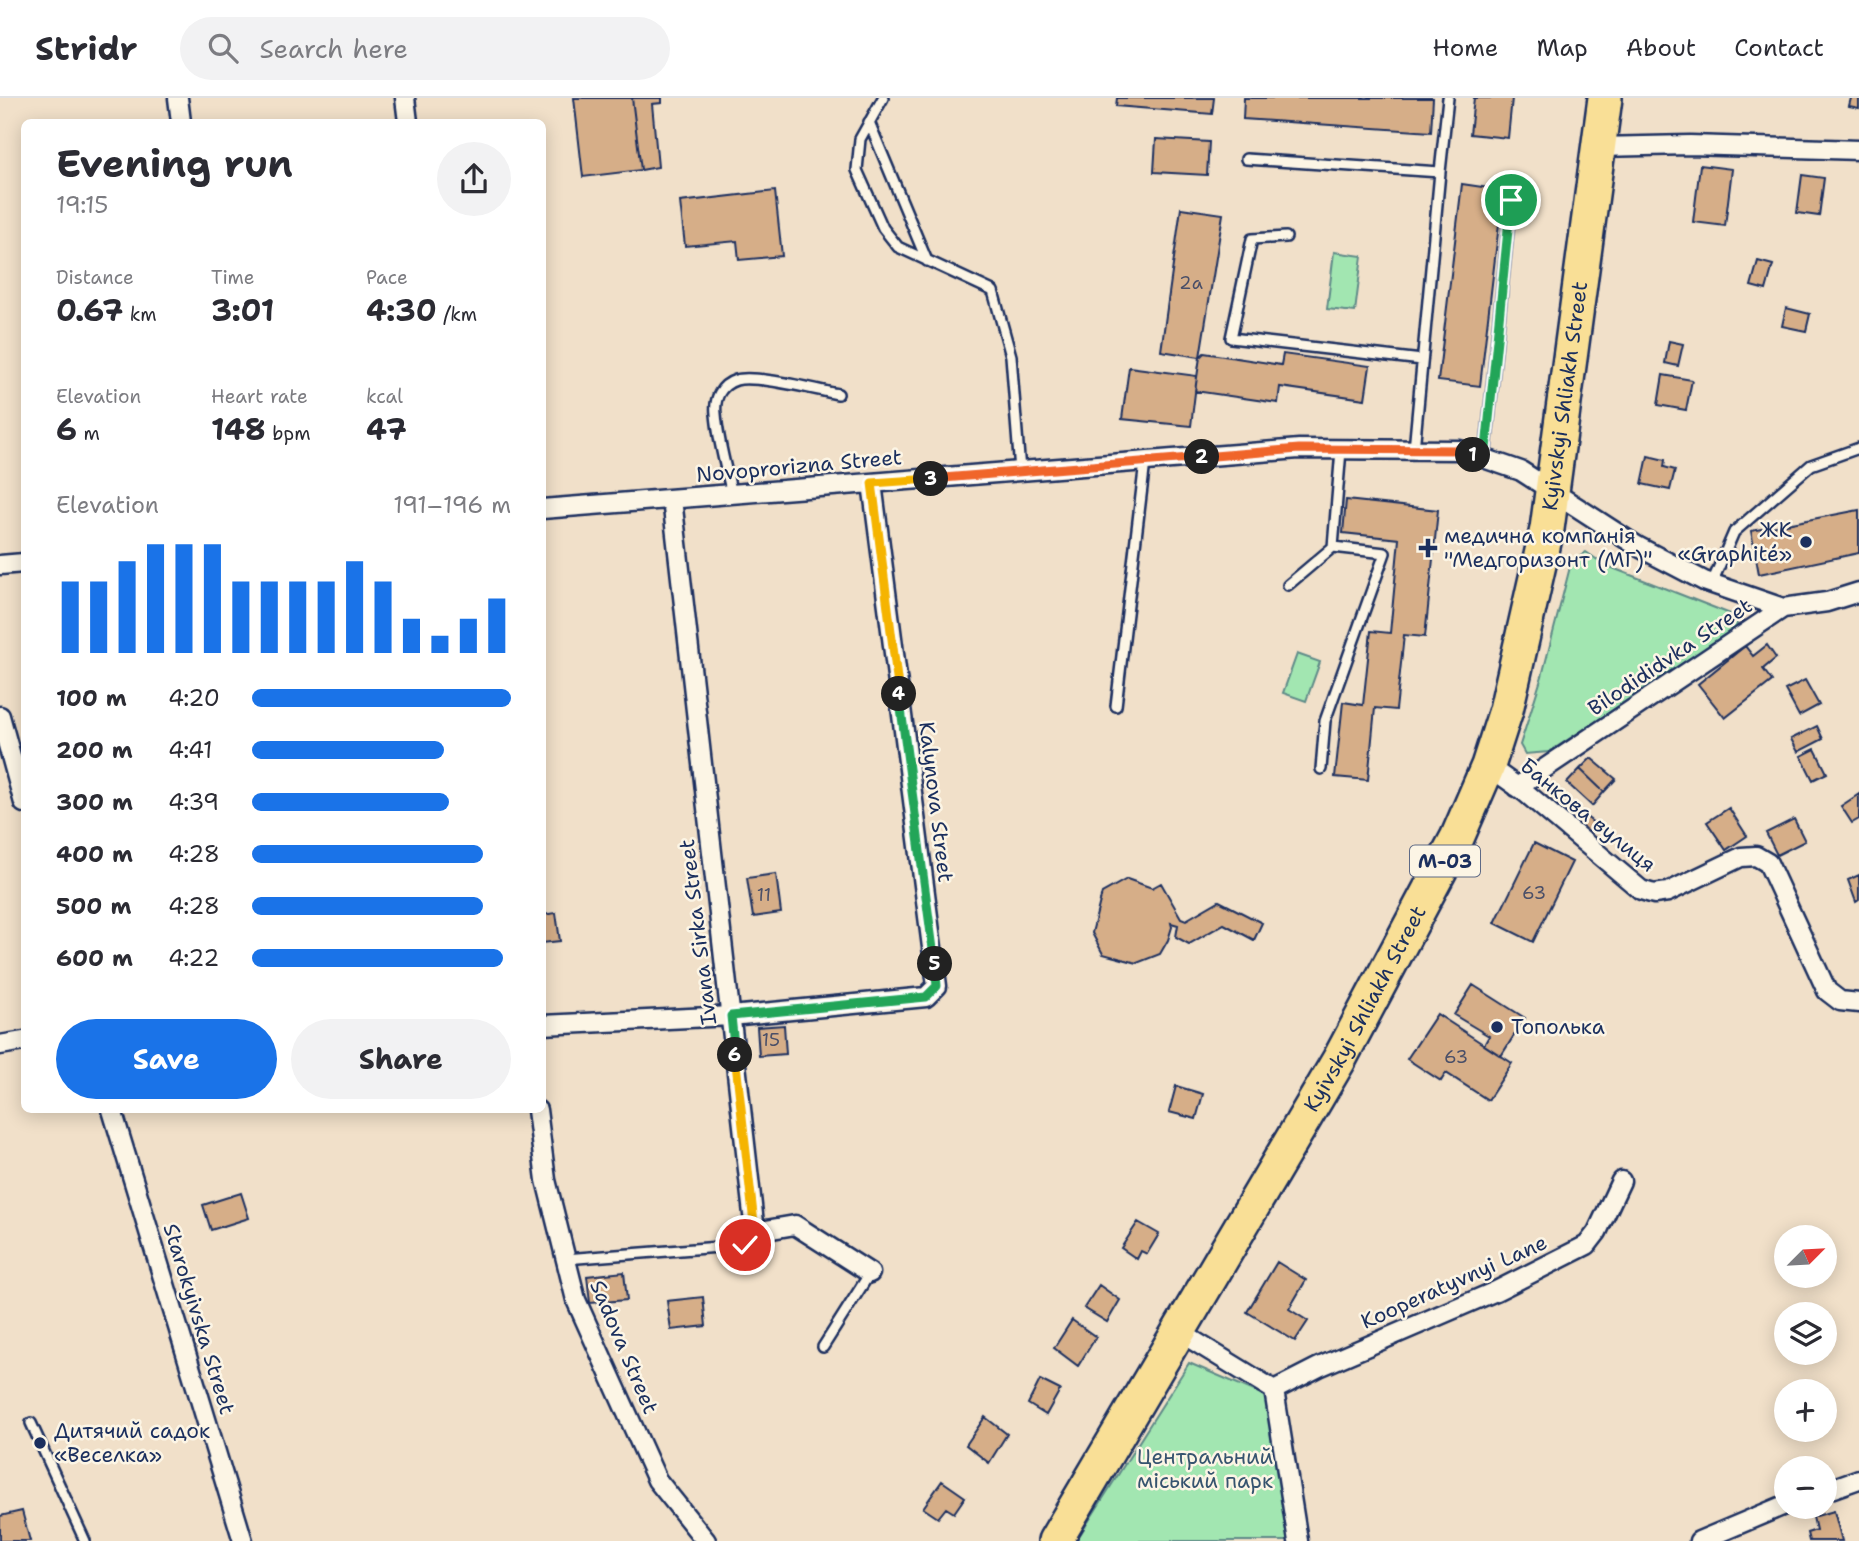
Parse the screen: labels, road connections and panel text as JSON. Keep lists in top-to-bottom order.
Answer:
{
  "streets": {
    "highway": ["Kyivskyi Shliakh Street", "М-03"],
    "street": [
      "Novoprorizna Street",
      "Bilodididvka Street",
      "Kalynova Street",
      "Банкова вулиця",
      "Ivana Sirka Street",
      "Kooperatyvnyi Lane",
      "Starokyivska Street",
      "Sadova Street"
    ]
  },
  "crossings": [
    ["Kyivskyi Shliakh Street", "Novoprorizna Street"],
    ["Kyivskyi Shliakh Street", "Банкова вулиця"],
    ["Novoprorizna Street", "Bilodididvka Street"],
    ["Novoprorizna Street", "Kalynova Street"],
    ["Novoprorizna Street", "Ivana Sirka Street"],
    ["Bilodididvka Street", "Банкова вулиця"],
    ["Kalynova Street", "Ivana Sirka Street"]
  ],
  "parks": ["Центральний міський парк"],
  "places": {
    "other": ["ЖК «Graphité»", "Тополька", "Дитячий садок «Веселка»"],
    "health": ["медична компанія \"Медгоризонт (МГ)\""]
  },
  "house_numbers": [
    "2а",
    "63",
    "11",
    "15",
    "63"
  ],
  "north": "top right",
  "page": {
    "header": "Stridr",
    "search": "Search here",
    "nav": [
      "Home",
      "Map",
      "About",
      "Contact"
    ],
    "heading": ["Evening run", "19:15"],
    "stats": [
      ["Distance", "0.67 km"],
      ["Time", "3:01"],
      ["Pace", "4:30 /km"],
      ["Elevation", "6 m"],
      ["Heart rate", "148 bpm"],
      ["kcal", "47"]
    ],
    "pins": [
      "1",
      "2",
      "3",
      "4",
      "5",
      "6"
    ],
    "chart": ["Elevation", "191–196 m"],
    "list": [
      {
        "name": "100 m",
        "note": "4:20"
      },
      {
        "name": "200 m",
        "note": "4:41"
      },
      {
        "name": "300 m",
        "note": "4:39"
      },
      {
        "name": "400 m",
        "note": "4:28"
      },
      {
        "name": "500 m",
        "note": "4:28"
      },
      {
        "name": "600 m",
        "note": "4:22"
      }
    ],
    "buttons": ["Save", "Share"],
    "map_buttons": ["+", "−"]
  }
}
